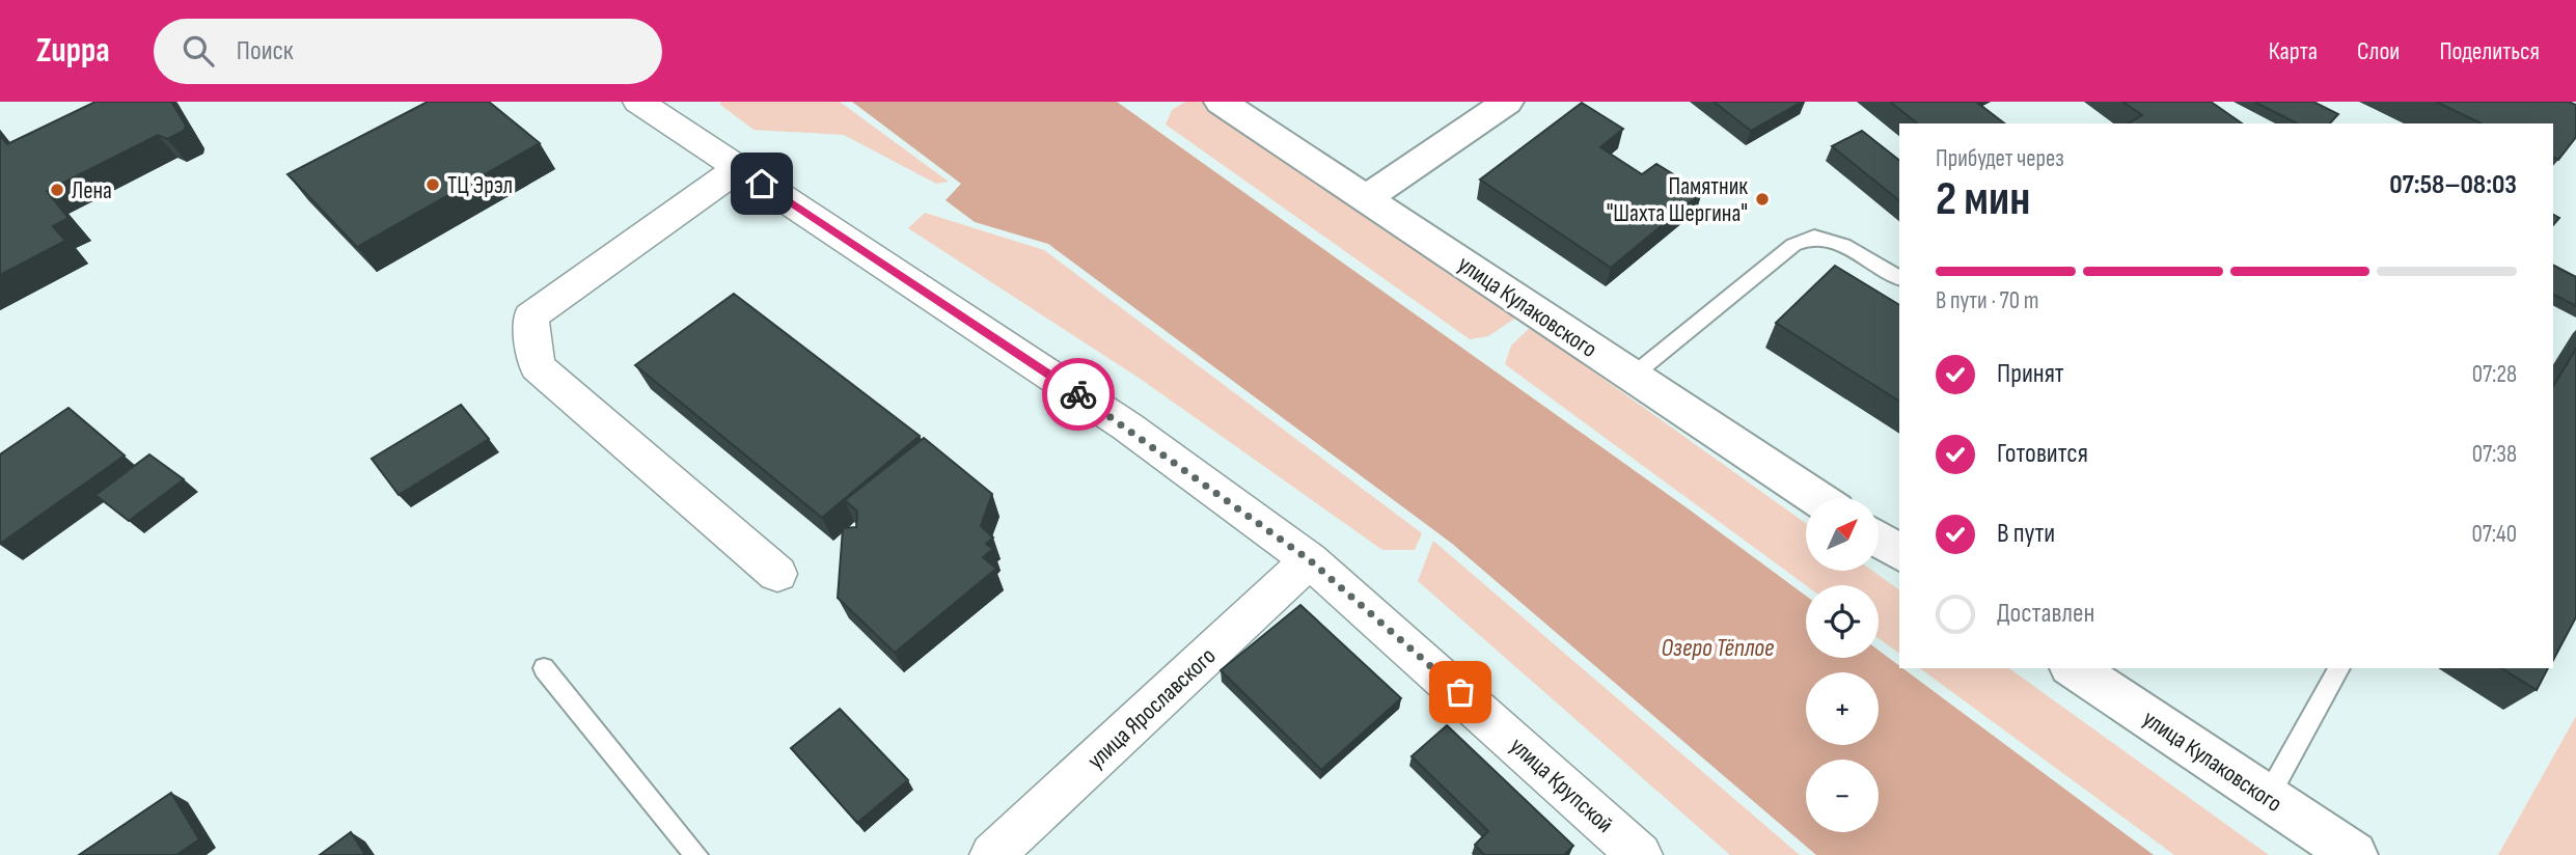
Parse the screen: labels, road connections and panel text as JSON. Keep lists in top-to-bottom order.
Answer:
{
  "streets": {
    "street": ["улица Кулаковского", "улица Ярославского", "улица Крупской"]
  },
  "crossings": [
    ["улица Ярославского", "улица Крупской"]
  ],
  "water": ["Озеро Тёплое"],
  "places": ["ТЦ Эрэл", "Лена", "Памятник \"Шахта Шергина\""],
  "north": "top right",
  "page": {
    "header": "Zuppa",
    "search": "Поиск",
    "nav": ["Карта", "Слои", "Поделиться"],
    "heading": ["2 мин", "Прибудет через", "07:58–08:03"],
    "bar": "В пути · 70 m",
    "list": [
      ["Принят", "07:28"],
      ["Готовится", "07:38"],
      ["В пути", "07:40"],
      "Доставлен"
    ],
    "map_buttons": ["+", "−"]
  }
}
